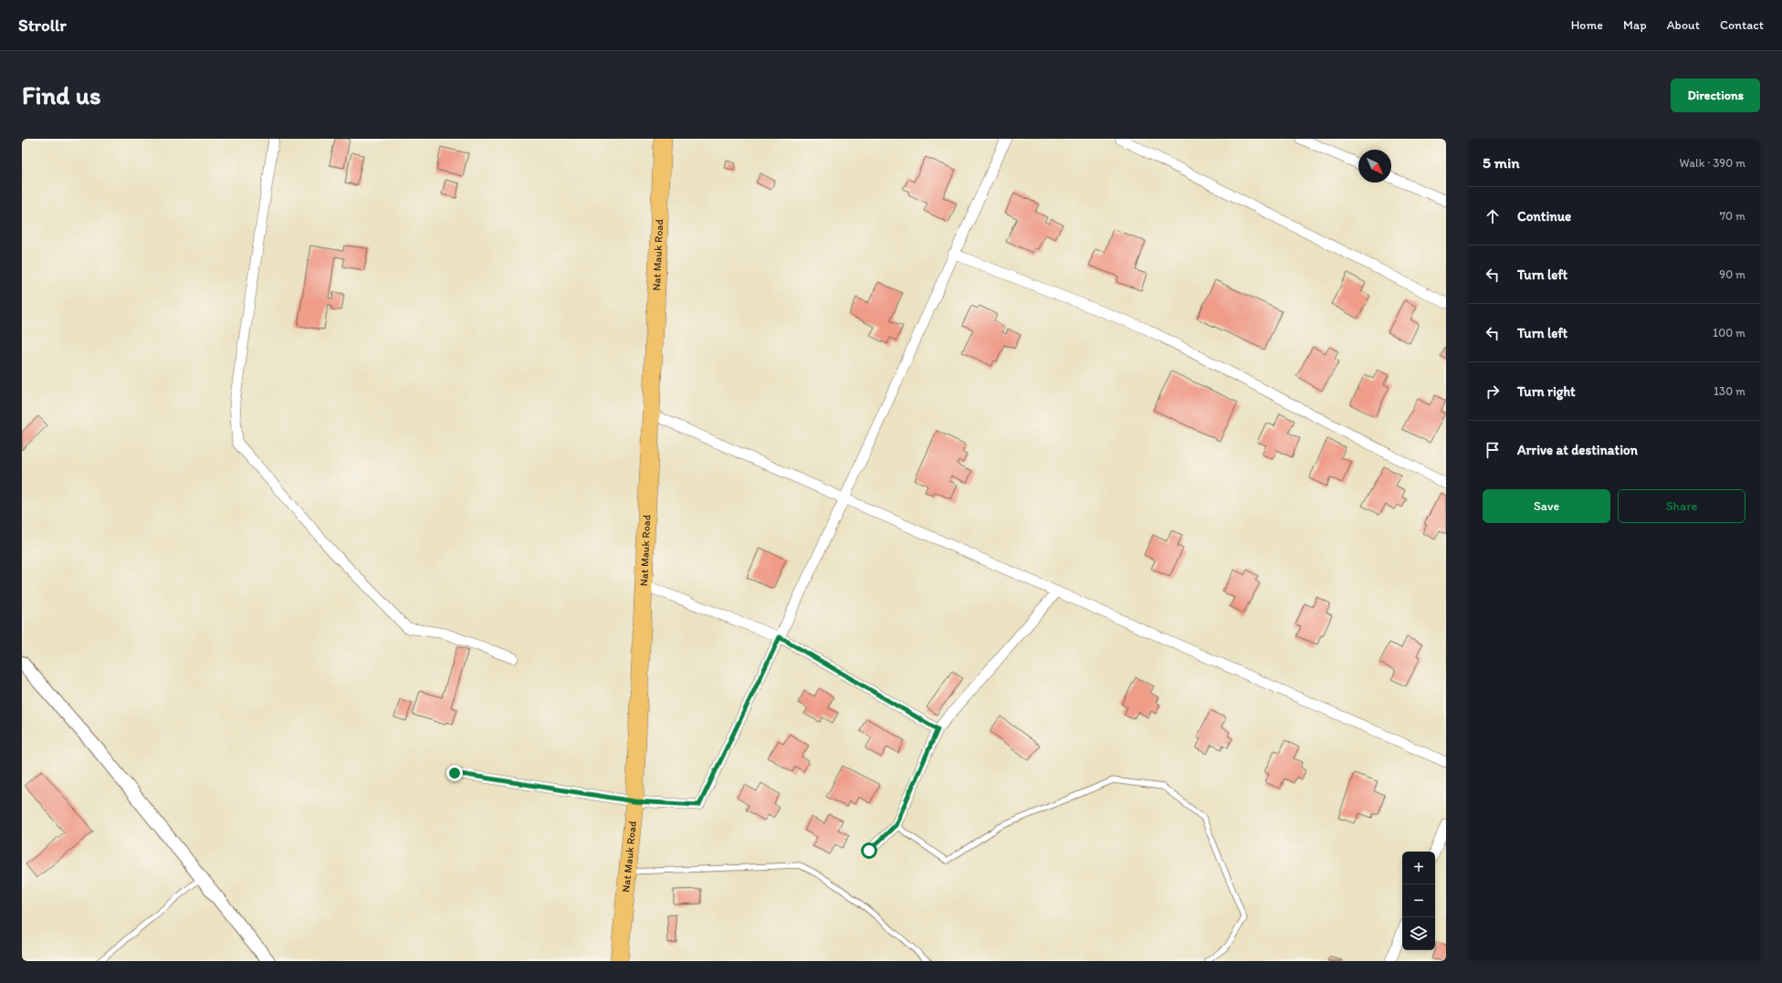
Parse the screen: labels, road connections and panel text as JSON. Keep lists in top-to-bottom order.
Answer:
{
  "streets": {
    "highway": ["Nat Mauk Road"]
  },
  "north": "bottom right",
  "page": {
    "header": "Strollr",
    "nav": [
      "Home",
      "Map",
      "About",
      "Contact"
    ],
    "buttons": [
      "Directions",
      ["Save", "Share"]
    ],
    "title": "Find us",
    "heading": ["5 min", "Walk · 390 m"],
    "list": [
      ["Continue", "70 m"],
      ["Turn left", "90 m"],
      ["Turn left", "100 m"],
      ["Turn right", "130 m"],
      "Arrive at destination"
    ],
    "map_buttons": ["+", "−"]
  }
}
